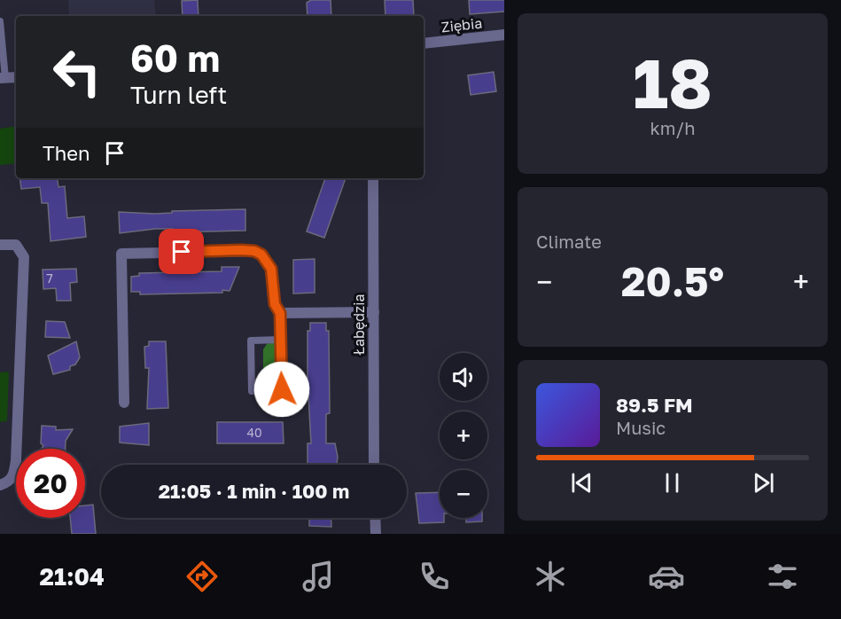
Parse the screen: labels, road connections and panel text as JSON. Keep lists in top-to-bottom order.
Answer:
{
  "streets": {
    "street": ["Ziębia", "Łabędzia"]
  },
  "house_numbers": ["7", "40"],
  "page": {
    "tile": [
      ["18", "km/h"],
      "Climate"
    ],
    "turn": ["60 m", "Turn left"],
    "then": "Then",
    "heat": ["−", "20.5°", "+"],
    "map_buttons": ["+", "−"],
    "song": ["89.5 FM", "Music"],
    "limit": "20",
    "trip": "21:05 · 1 min · 100 m",
    "tabs": "21:04"
  }
}
